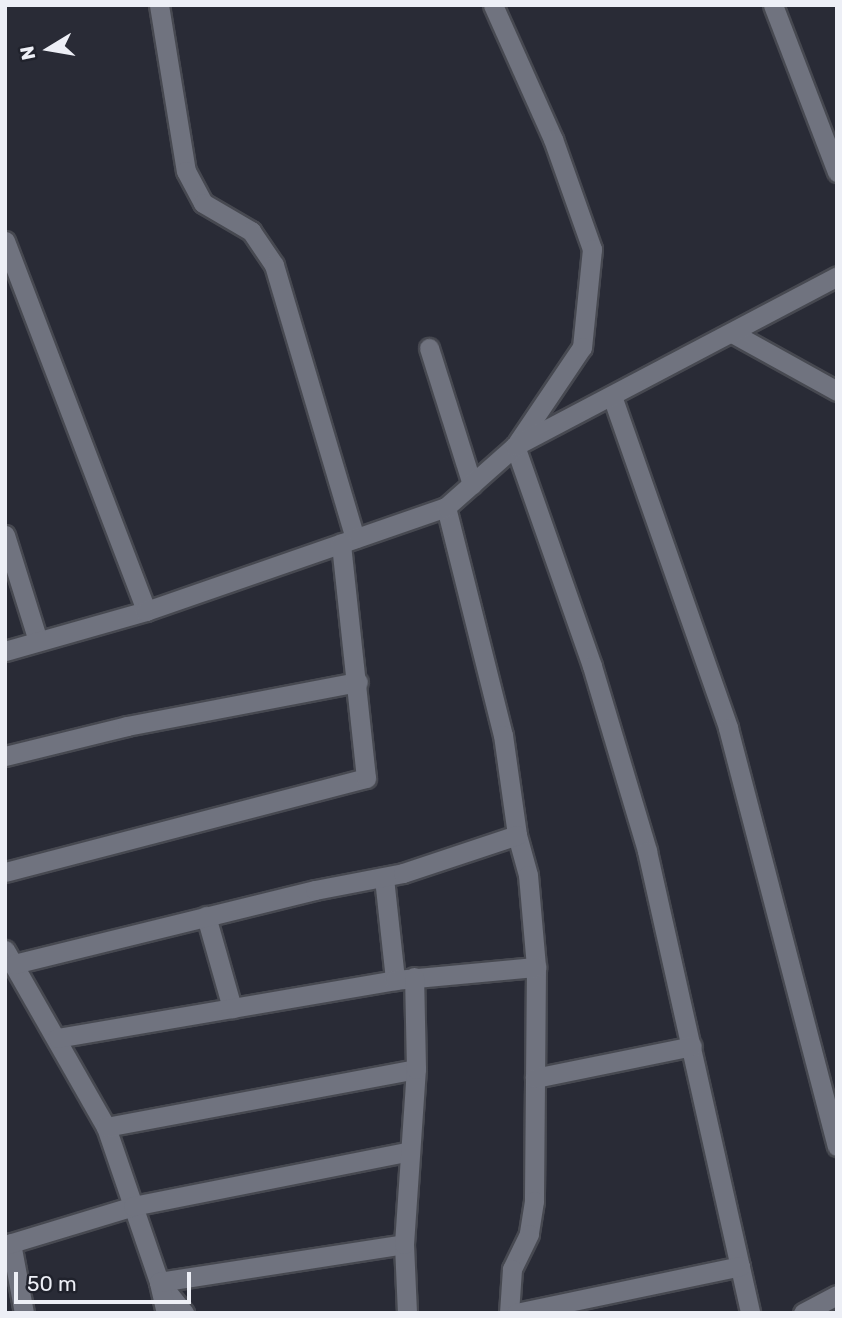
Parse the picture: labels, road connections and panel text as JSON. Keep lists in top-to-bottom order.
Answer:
{
  "scale_bar": "50 m",
  "north": "left"
}
